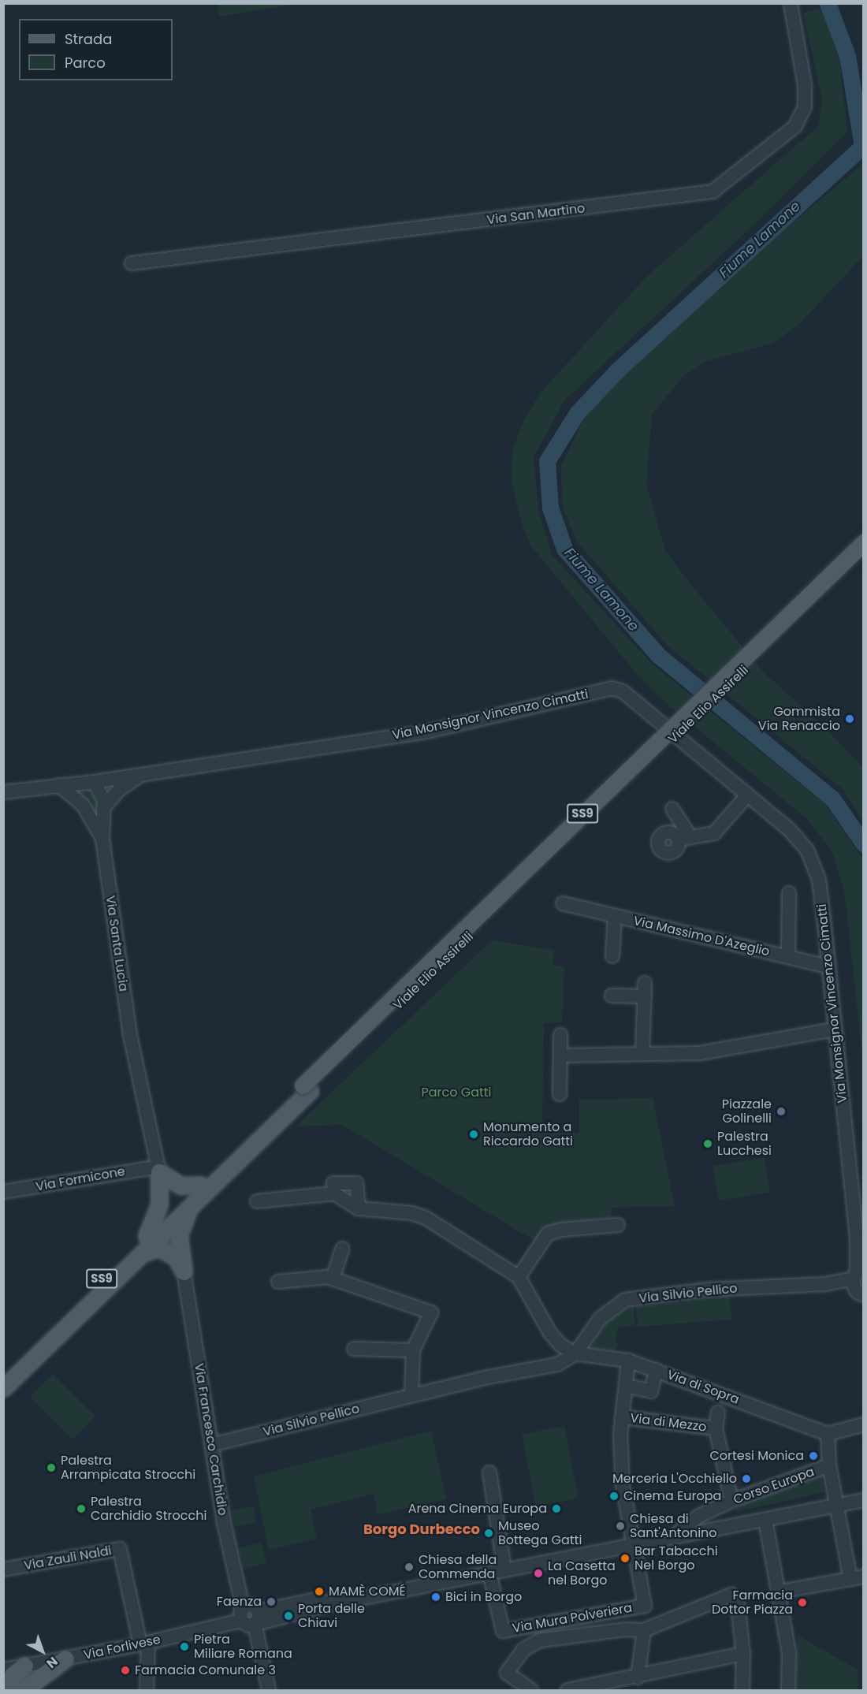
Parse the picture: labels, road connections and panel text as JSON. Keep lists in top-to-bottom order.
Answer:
{
  "streets": {
    "main road": ["Viale Elio Assirelli", "SS9"],
    "street": [
      "Via San Martino",
      "Via Monsignor Vincenzo Cimatti",
      "Via Massimo D'Azeglio",
      "Via Santa Lucia",
      "Via Formicone",
      "Via Silvio Pellico",
      "Via di Sopra",
      "Via di Mezzo",
      "Via Francesco Carchidio",
      "Corso Europa",
      "Via Zauli Naldi",
      "Via Mura Polveriera",
      "Via Forlivese"
    ]
  },
  "crossings": [
    ["Via Monsignor Vincenzo Cimatti", "Via Massimo D'Azeglio"],
    ["Via Monsignor Vincenzo Cimatti", "Via Santa Lucia"],
    ["Via Monsignor Vincenzo Cimatti", "Via Silvio Pellico"],
    ["Via Santa Lucia", "Via Formicone"],
    ["Via Silvio Pellico", "Via di Sopra"],
    ["Via Silvio Pellico", "Via Francesco Carchidio"],
    ["Via di Sopra", "Corso Europa"],
    ["Via Francesco Carchidio", "Via Forlivese"],
    ["Corso Europa", "Via Mura Polveriera"],
    ["Corso Europa", "Via Forlivese"],
    ["Via Zauli Naldi", "Via Forlivese"]
  ],
  "districts": ["Borgo Durbecco"],
  "water": ["Fiume Lamone"],
  "parks": ["Parco Gatti"],
  "places": [
    "Gommista Via Renaccio",
    "Piazzale Golinelli",
    "Monumento a Riccardo Gatti",
    "Palestra Lucchesi",
    "Cortesi Monica",
    "Palestra Arrampicata Strocchi",
    "Merceria L'Occhiello",
    "Cinema Europa",
    "Palestra Carchidio Strocchi",
    "Arena Cinema Europa",
    "Chiesa di Sant'Antonino",
    "Museo Bottega Gatti",
    "Bar Tabacchi Nel Borgo",
    "Chiesa della Commenda",
    "La Casetta nel Borgo",
    "MAMÈ COMÉ",
    "Bici in Borgo",
    "Faenza",
    "Farmacia Dottor Piazza",
    "Porta delle Chiavi",
    "Pietra Miliare Romana",
    "Farmacia Comunale 3"
  ],
  "legend": ["Strada", "Parco"],
  "north": "bottom right"
}
